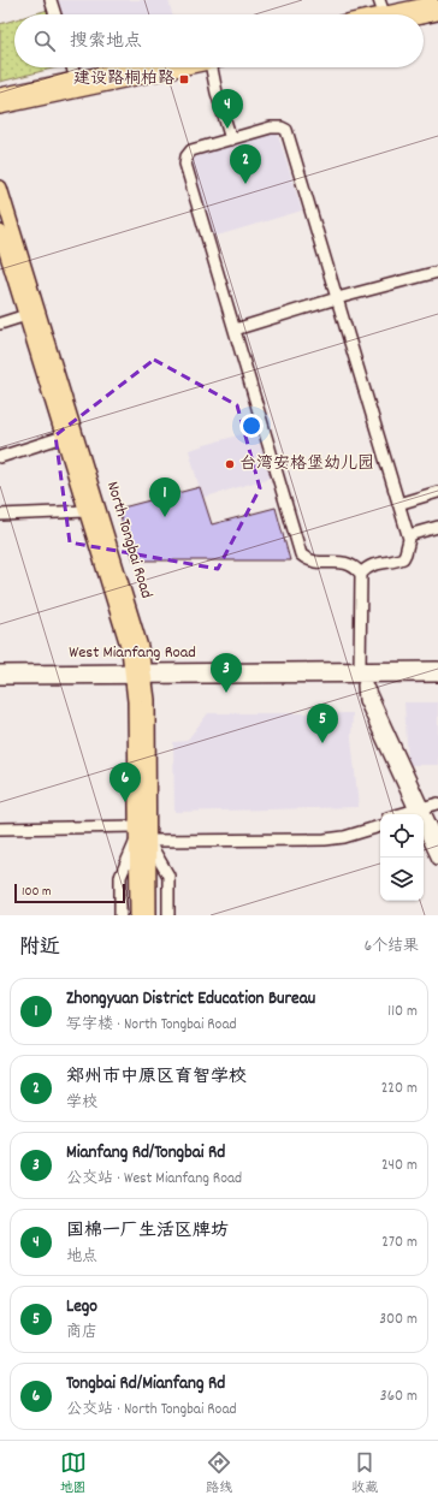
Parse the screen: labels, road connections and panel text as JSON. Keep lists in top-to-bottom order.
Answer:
{
  "streets": {
    "main road": ["North Tongbai Road"],
    "street": ["West Mianfang Road"]
  },
  "crossings": [
    ["North Tongbai Road", "West Mianfang Road"]
  ],
  "places": {
    "transit": ["建设路桐柏路"],
    "other": ["台湾安格堡幼儿园"]
  },
  "scale_bar": "100 m",
  "page": {
    "search": "搜索地点",
    "pins": [
      "4",
      "2",
      "1",
      "3",
      "5",
      "6"
    ],
    "scale": "100 m",
    "heading": ["附近", "6个结果"],
    "list": [
      {
        "mark": "1",
        "name": "Zhongyuan District Education Bureau",
        "note": "写字楼 · North Tongbai Road",
        "value": "110 m"
      },
      {
        "mark": "2",
        "name": "郑州市中原区育智学校",
        "note": "学校",
        "value": "220 m"
      },
      {
        "mark": "3",
        "name": "Mianfang Rd/Tongbai Rd",
        "note": "公交站 · West Mianfang Road",
        "value": "240 m"
      },
      {
        "mark": "4",
        "name": "国棉一厂生活区牌坊",
        "note": "地点",
        "value": "270 m"
      },
      {
        "mark": "5",
        "name": "Lego",
        "note": "商店",
        "value": "300 m"
      },
      {
        "mark": "6",
        "name": "Tongbai Rd/Mianfang Rd",
        "note": "公交站 · North Tongbai Road",
        "value": "360 m"
      }
    ],
    "nav": ["地图", "路线", "收藏"]
  }
}
